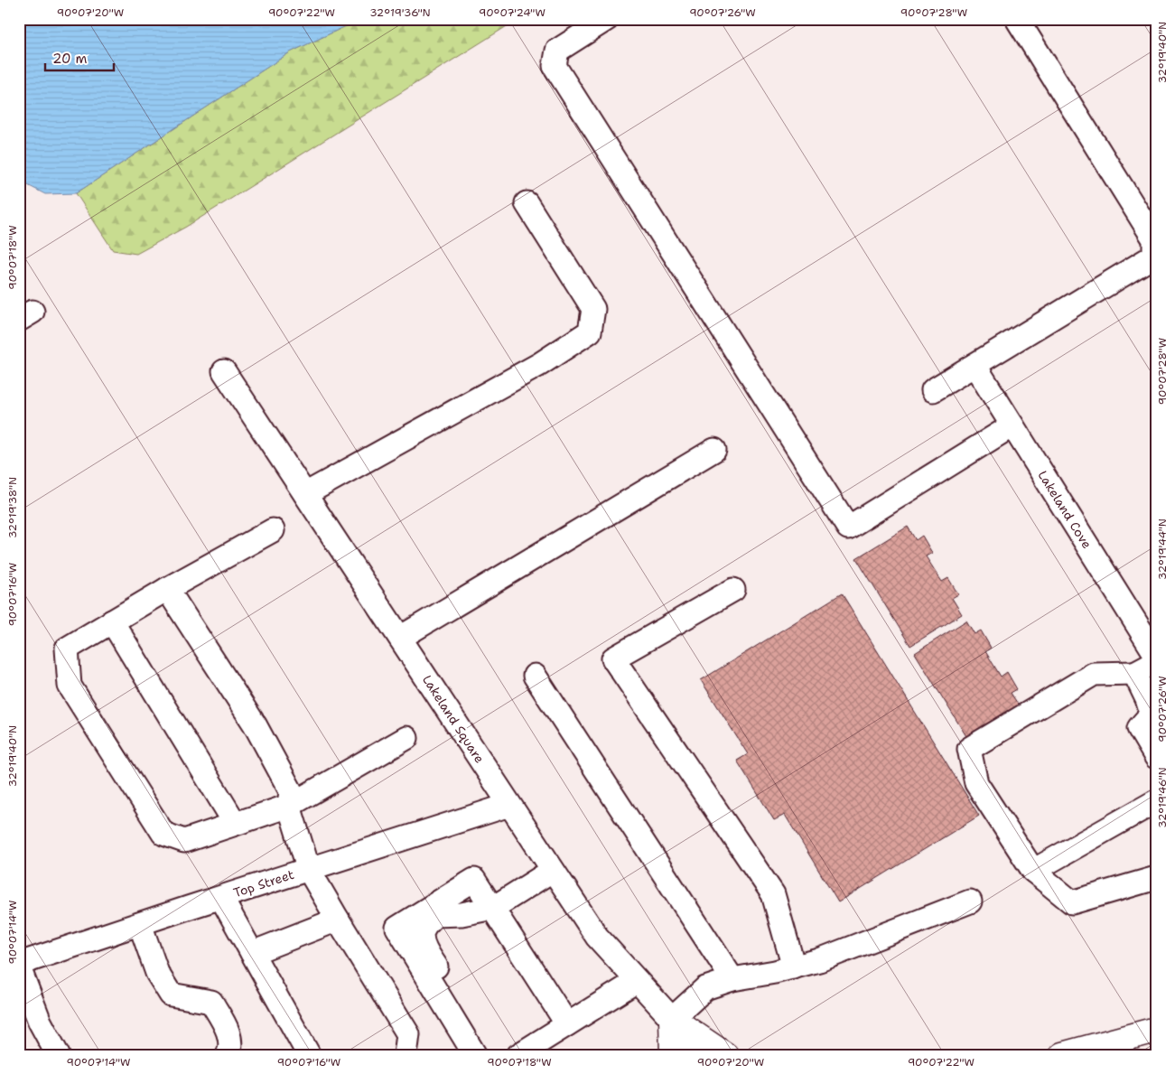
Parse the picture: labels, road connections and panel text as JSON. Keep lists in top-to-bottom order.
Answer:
{
  "streets": {
    "street": ["Lakeland Cove", "Lakeland Square", "Top Street"]
  },
  "crossings": [
    ["Lakeland Square", "Top Street"]
  ],
  "scale_bar": "20 m",
  "coordinates": [
    "90°07'20\"W",
    "90°07'22\"W",
    "32°19'36\"N",
    "90°07'24\"W",
    "90°07'26\"W",
    "90°07'28\"W",
    "32°19'40\"N",
    "90°07'18\"W",
    "32°19'38\"N",
    "32°19'44\"N",
    "90°07'16\"W",
    "32°19'46\"N",
    "90°07'14\"W"
  ]
}
